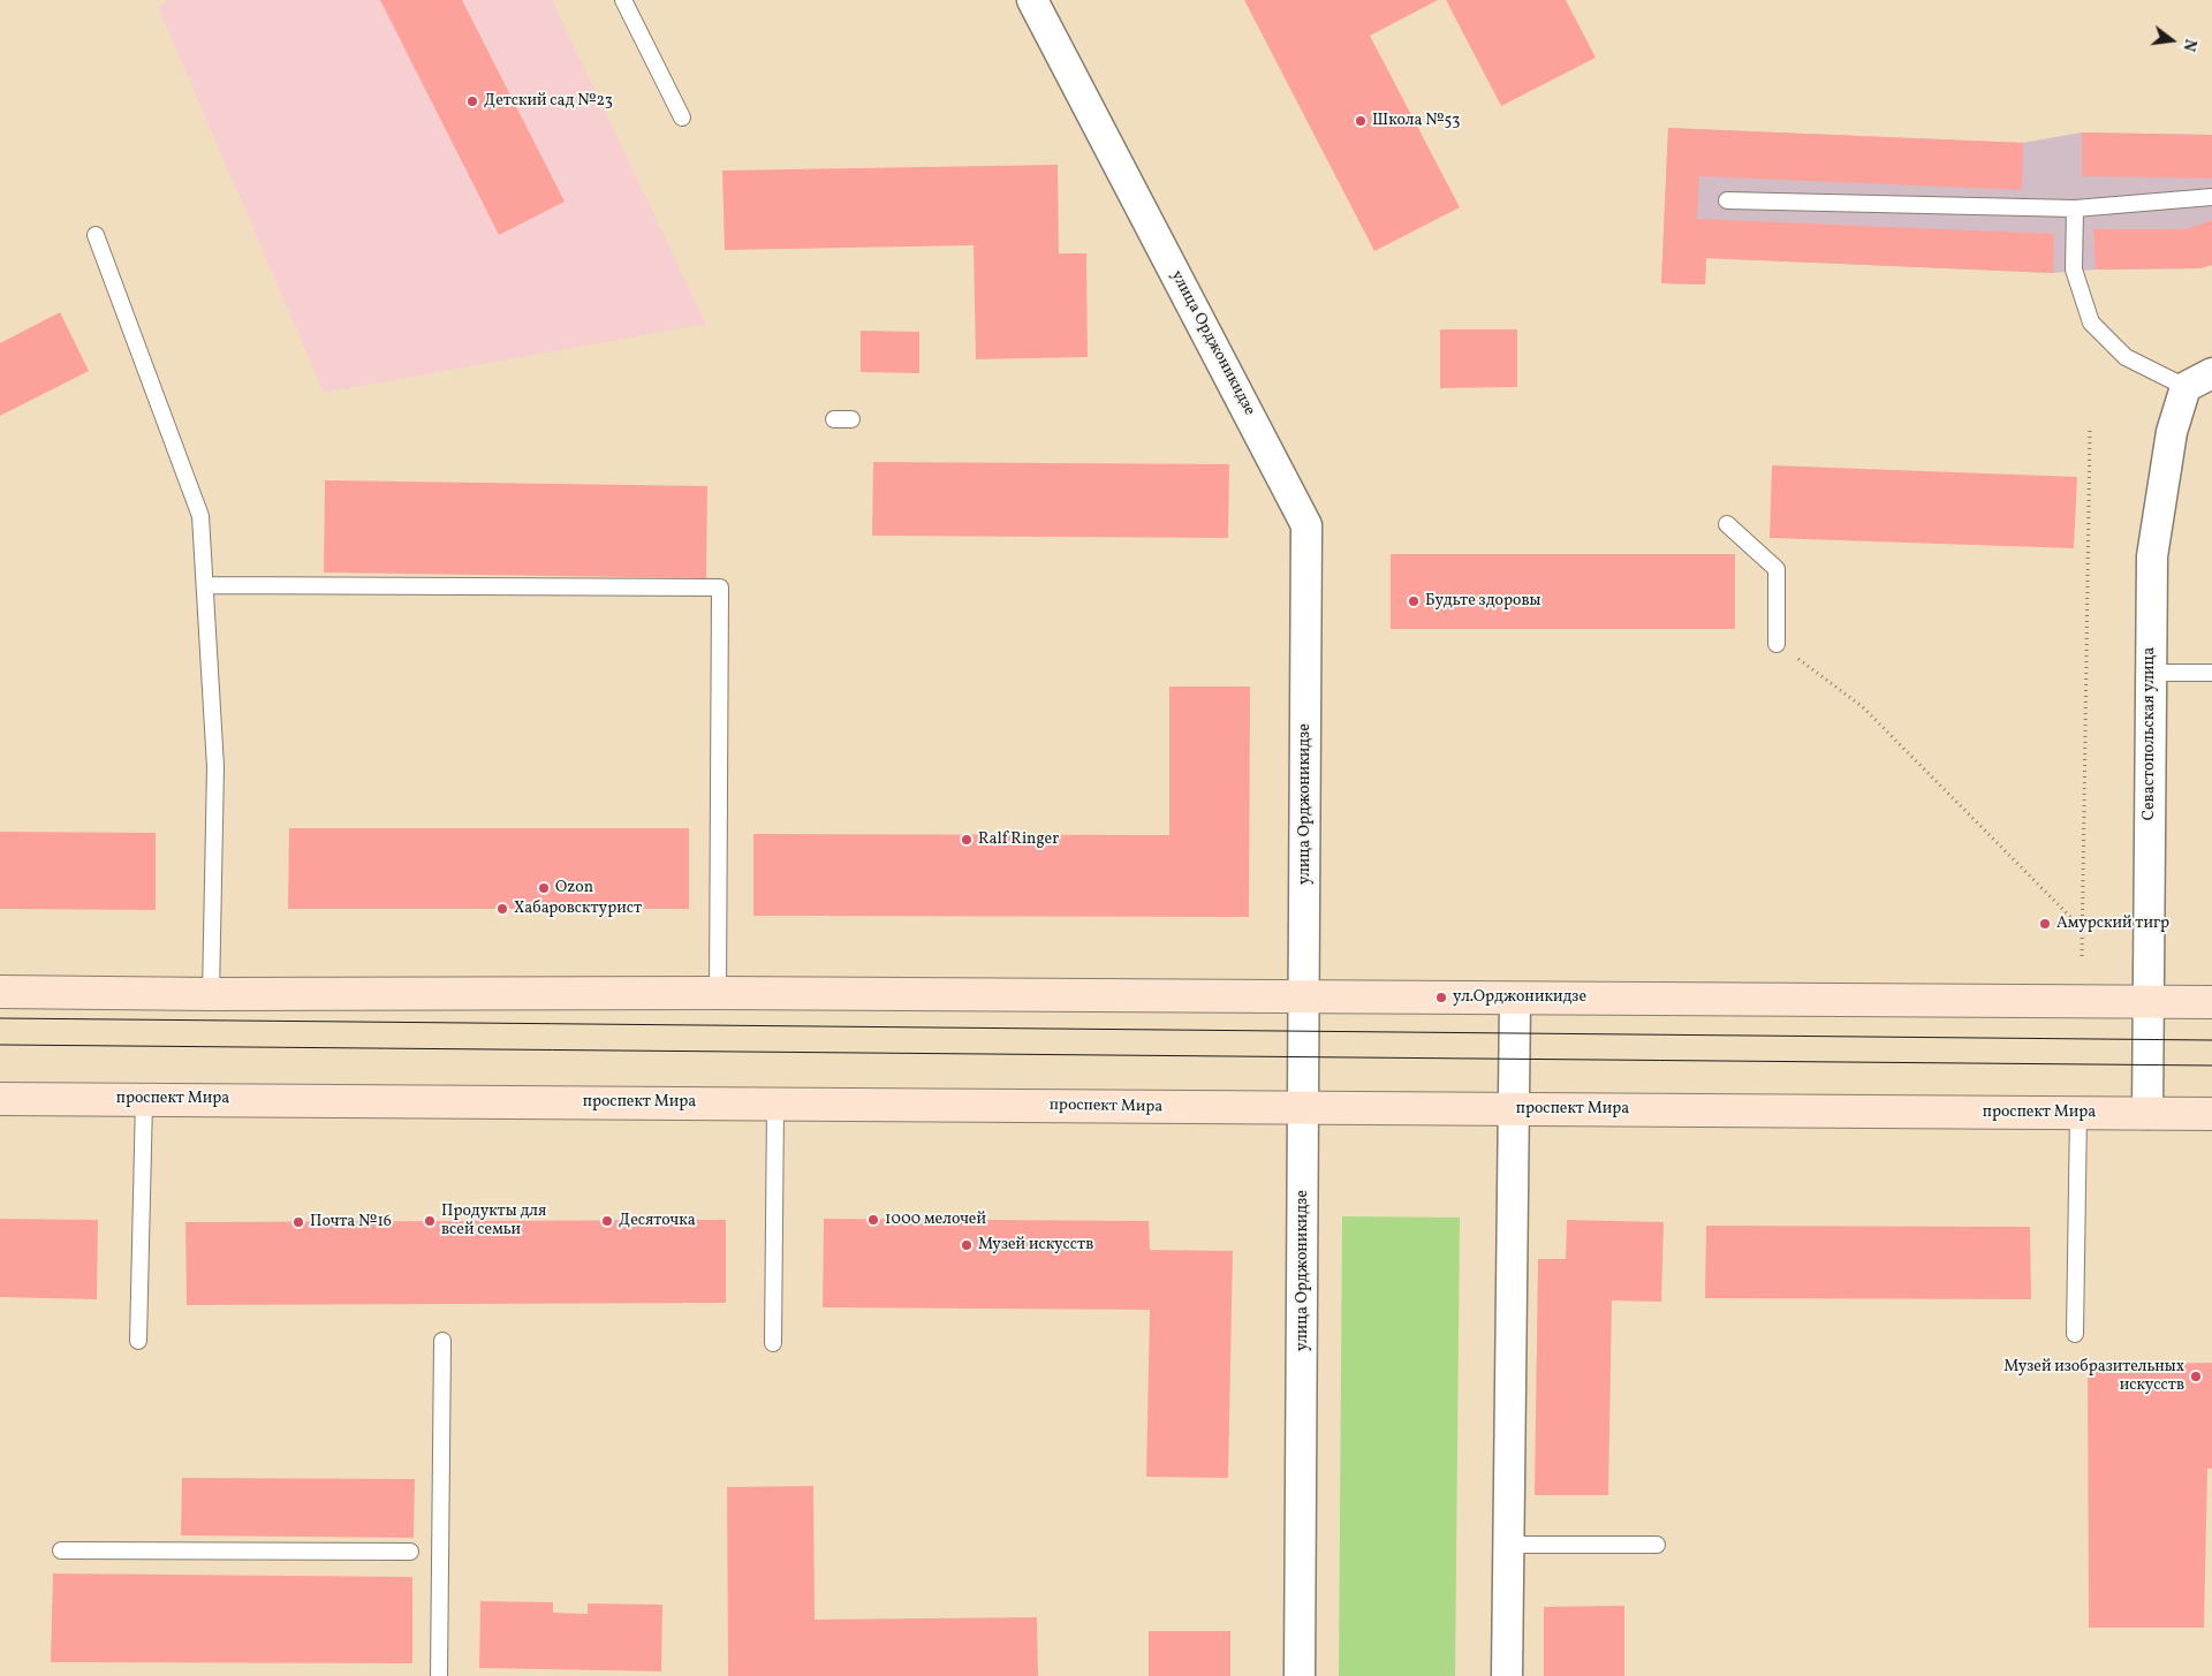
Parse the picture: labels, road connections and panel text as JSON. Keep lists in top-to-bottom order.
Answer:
{
  "streets": {
    "main road": ["проспект Мира"],
    "street": ["улица Орджоникидзе", "Севастопольская улица"]
  },
  "crossings": [
    ["улица Орджоникидзе", "проспект Мира"],
    ["Севастопольская улица", "проспект Мира"]
  ],
  "places": [
    "Детский сад №23",
    "Школа №53",
    "Будьте здоровы",
    "Ralf Ringer",
    "Ozon",
    "Хабаровсктурист",
    "Амурский тигр",
    "ул.Орджоникидзе",
    "1000 мелочей",
    "Продукты для всей семьи",
    "Десяточка",
    "Почта №16",
    "Музей искусств",
    "Музей изобразительных искусств"
  ],
  "north": "right"
}
